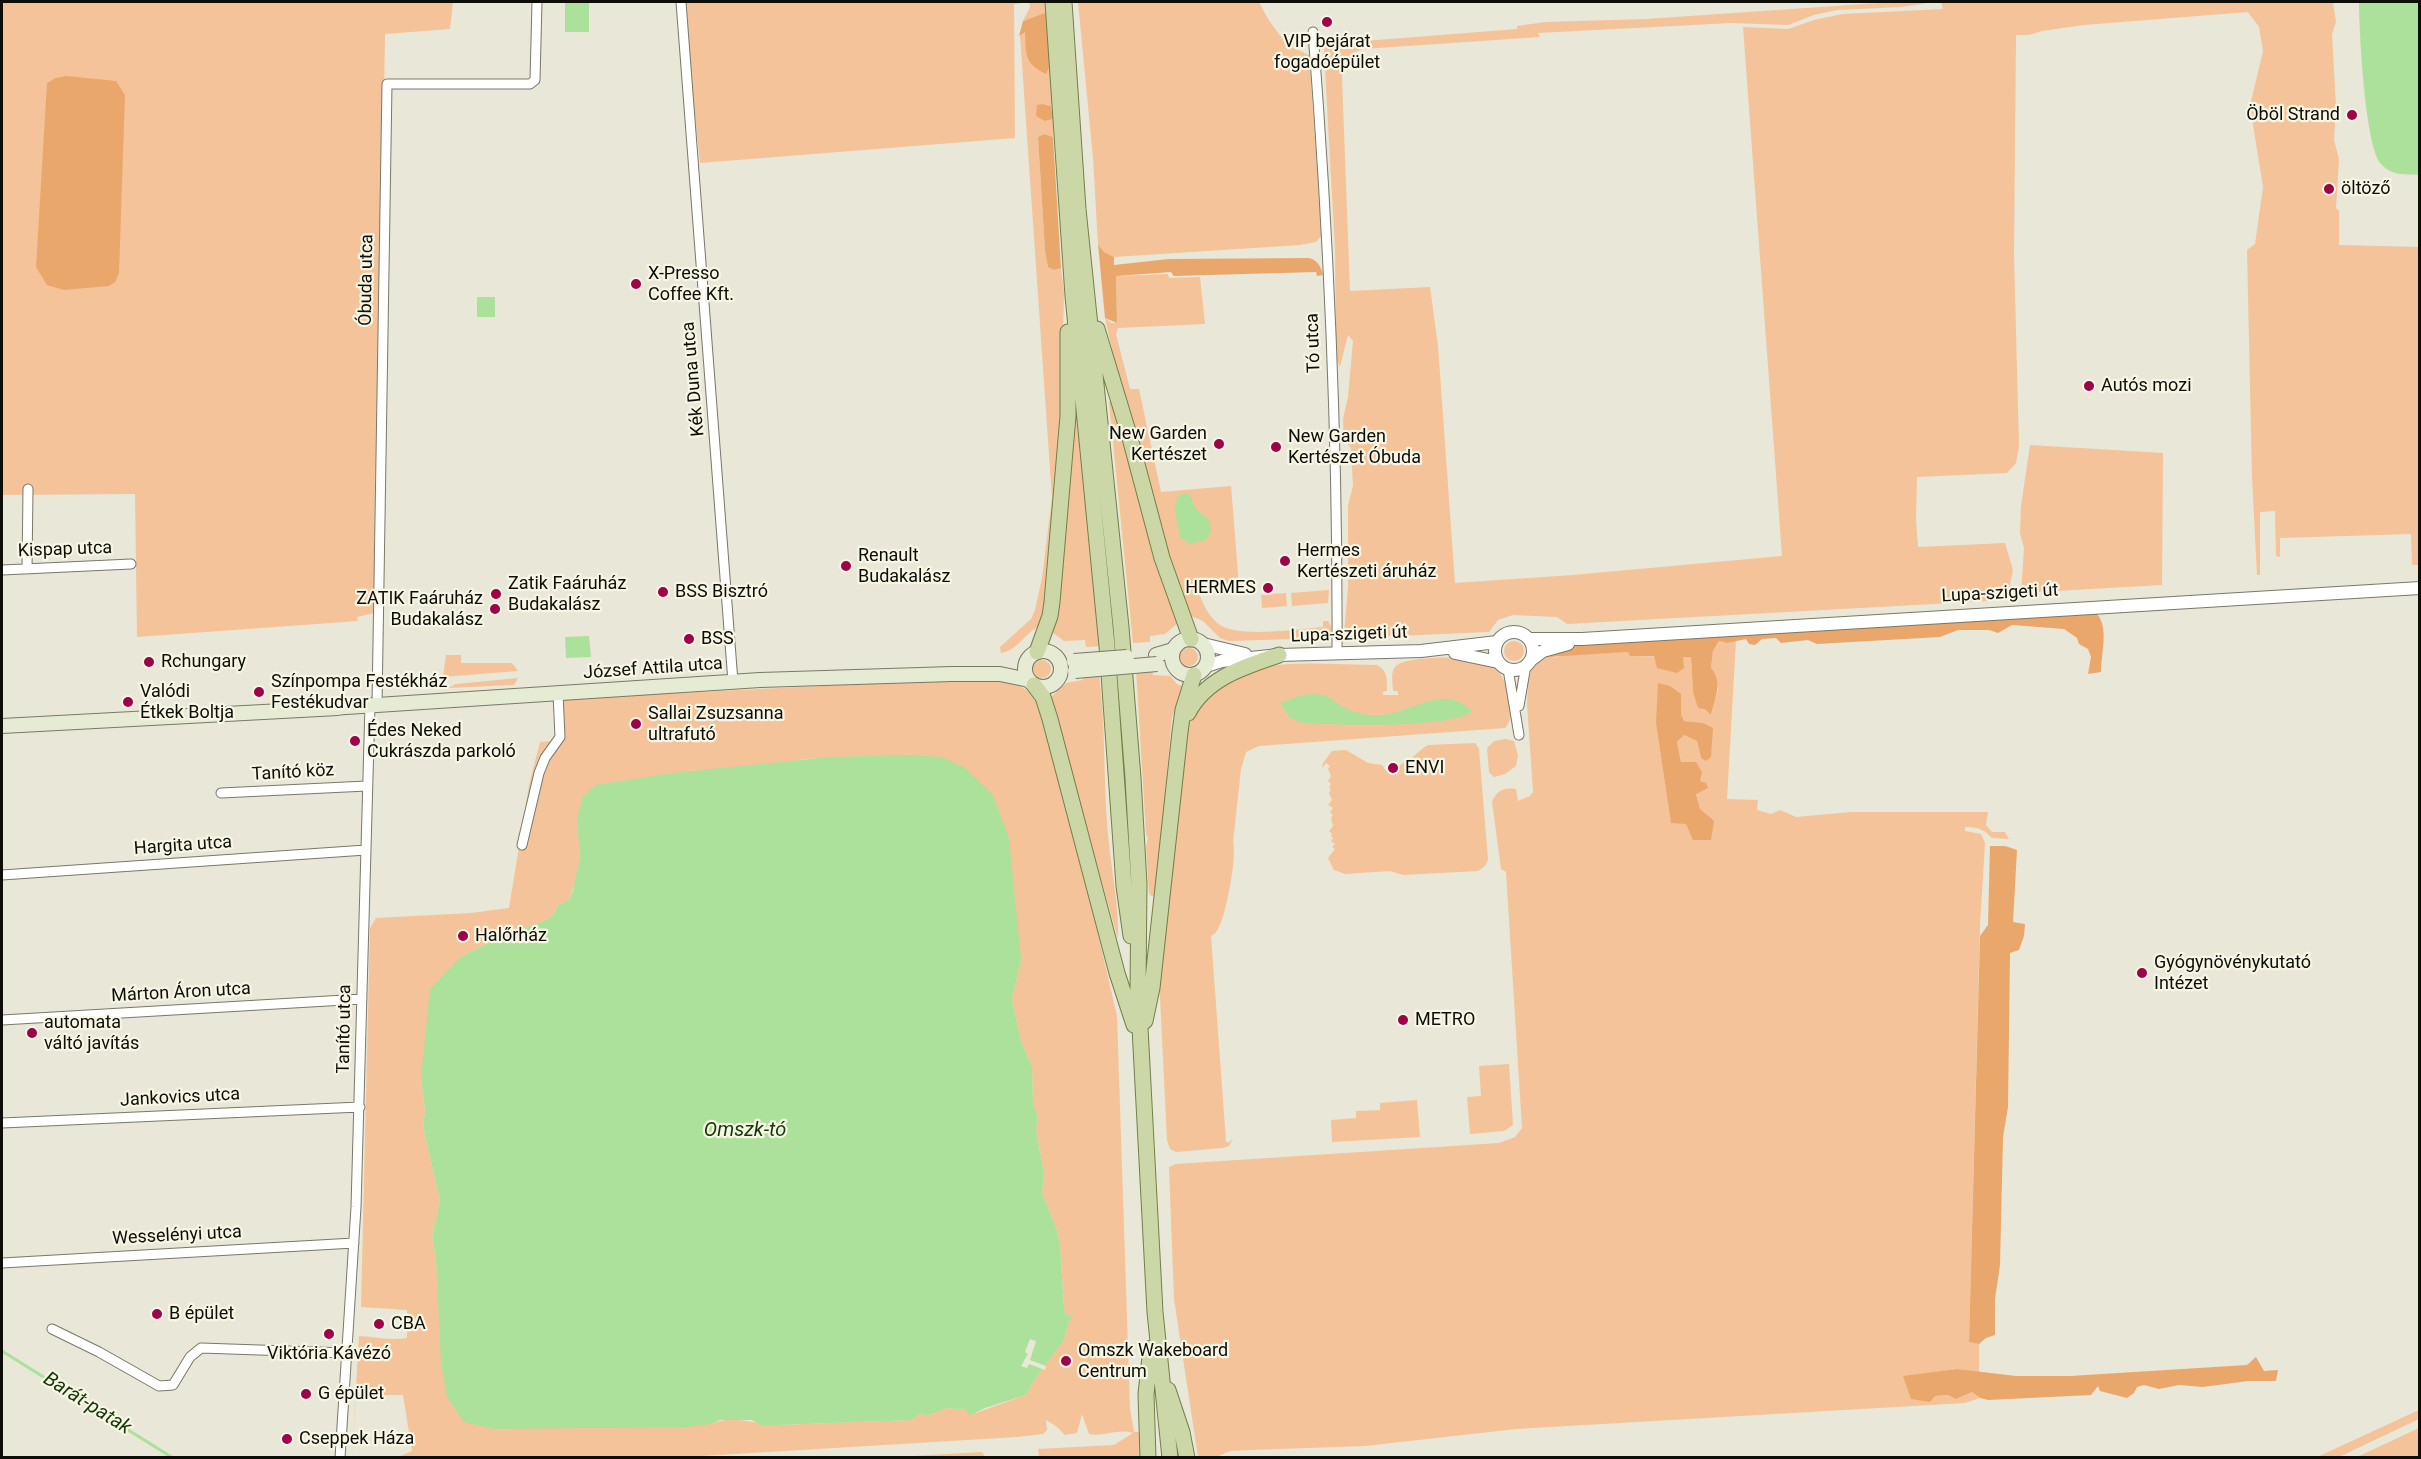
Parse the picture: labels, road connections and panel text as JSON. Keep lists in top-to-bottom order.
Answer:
{
  "streets": {
    "main road": ["József Attila utca"],
    "street": [
      "Óbuda utca",
      "Tó utca",
      "Kék Duna utca",
      "Kispap utca",
      "Lupa-szigeti út",
      "Tanító köz",
      "Hargita utca",
      "Márton Áron utca",
      "Tanító utca",
      "Jankovics utca",
      "Wesselényi utca"
    ]
  },
  "crossings": [
    ["Óbuda utca", "József Attila utca"],
    ["Óbuda utca", "Tanító utca"],
    ["Tó utca", "Lupa-szigeti út"],
    ["Kék Duna utca", "József Attila utca"],
    ["József Attila utca", "Tanító utca"],
    ["Tanító köz", "Tanító utca"],
    ["Hargita utca", "Tanító utca"],
    ["Márton Áron utca", "Tanító utca"],
    ["Tanító utca", "Jankovics utca"],
    ["Tanító utca", "Wesselényi utca"]
  ],
  "water": ["Omszk-tó", "Barát-patak"],
  "places": [
    "VIP bejárat fogadóépület",
    "Öböl Strand",
    "öltöző",
    "X-Presso Coffee Kft.",
    "Autós mozi",
    "New Garden Kertészet",
    "New Garden Kertészet Óbuda",
    "Hermes Kertészeti áruház",
    "Renault Budakalász",
    "HERMES",
    "BSS Bisztró",
    "Zatik Faáruház Budakalász",
    "ZATIK Faáruház Budakalász",
    "BSS",
    "Rchungary",
    "Színpompa Festékház Festékudvar",
    "Valódi Étkek Boltja",
    "Sallai Zsuzsanna ultrafutó",
    "Édes Neked Cukrászda parkoló",
    "ENVI",
    "Halőrház",
    "Gyógynövénykutató Intézet",
    "METRO",
    "automata váltó javítás",
    "B épület",
    "CBA",
    "Viktória Kávézó",
    "Omszk Wakeboard Centrum",
    "G épület",
    "Cseppek Háza"
  ]
}
